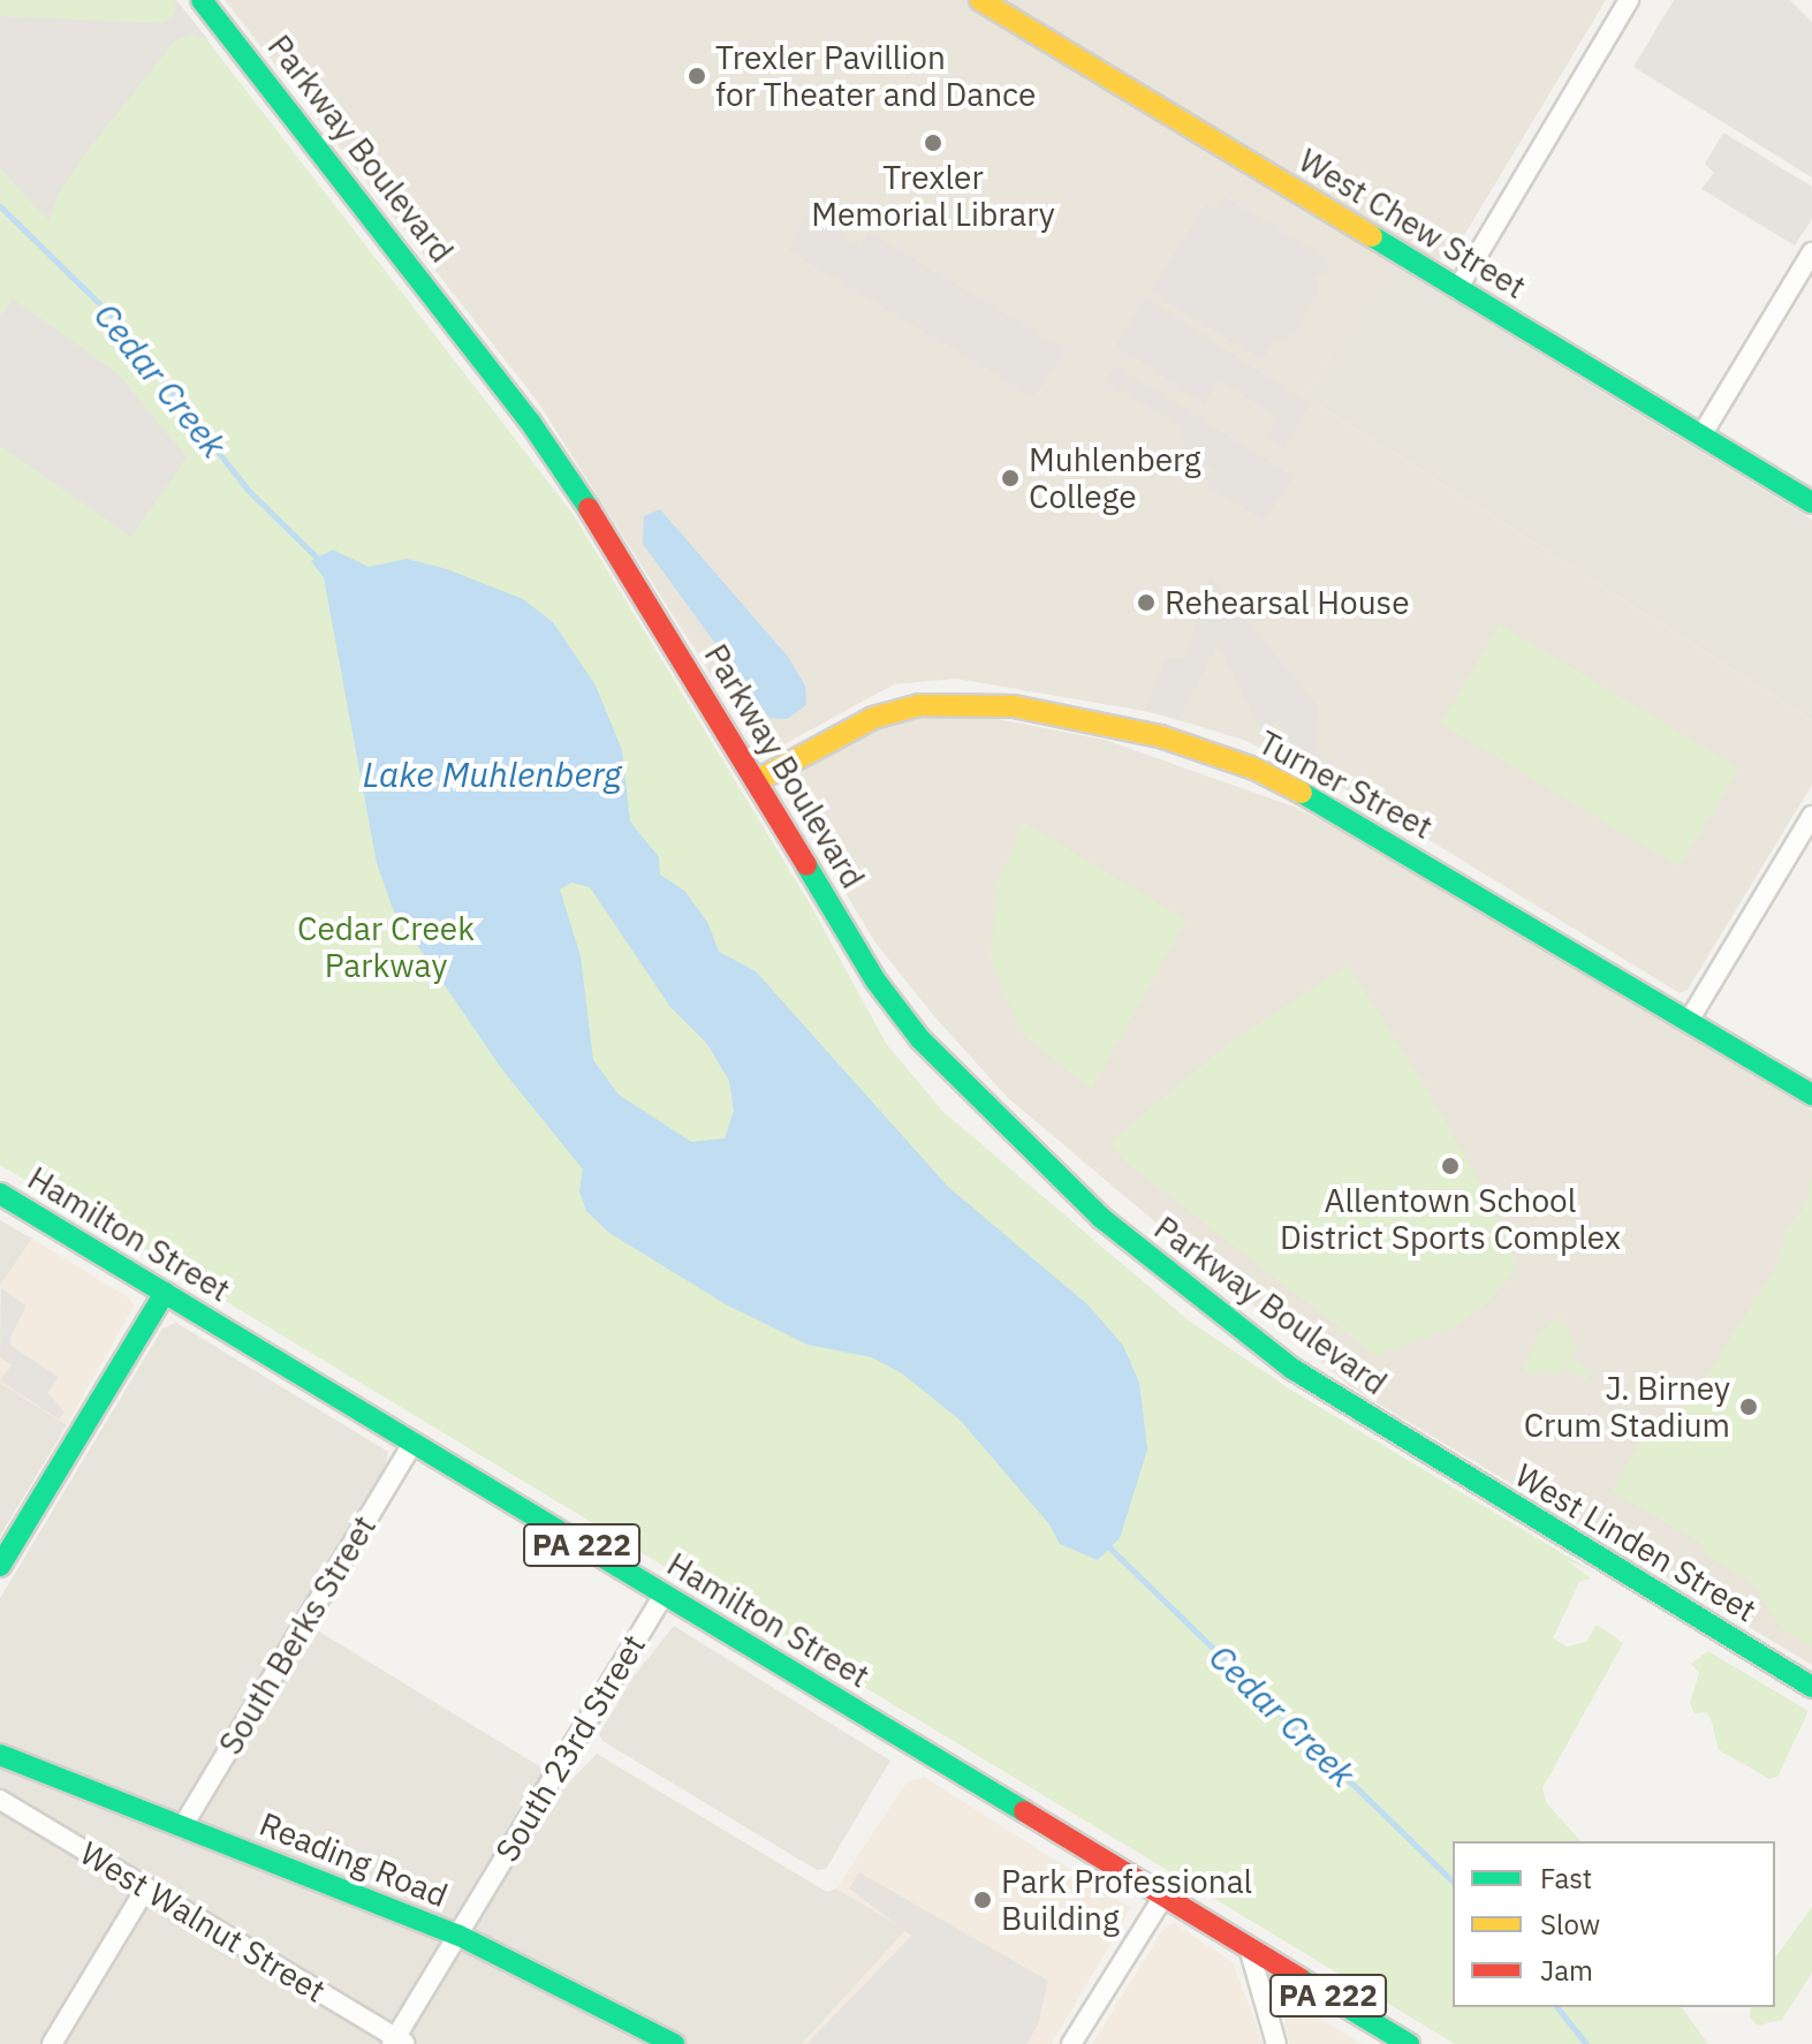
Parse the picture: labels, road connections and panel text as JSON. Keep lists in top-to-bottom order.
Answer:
{
  "streets": {
    "street": [
      "Parkway Boulevard",
      "West Chew Street",
      "Turner Street",
      "Hamilton Street",
      "West Linden Street",
      "PA 222",
      "South Berks Street",
      "South 23rd Street",
      "Reading Road",
      "West Walnut Street"
    ]
  },
  "crossings": [
    ["Parkway Boulevard", "Turner Street"],
    ["Parkway Boulevard", "West Linden Street"],
    ["Hamilton Street", "South Berks Street"],
    ["Hamilton Street", "South 23rd Street"],
    ["South Berks Street", "Reading Road"],
    ["South 23rd Street", "Reading Road"],
    ["South 23rd Street", "West Walnut Street"]
  ],
  "water": ["Cedar Creek", "Lake Muhlenberg"],
  "parks": ["Cedar Creek Parkway"],
  "places": [
    "Trexler Pavillion for Theater and Dance",
    "Trexler Memorial Library",
    "Muhlenberg College",
    "Rehearsal House",
    "Allentown School District Sports Complex",
    "J. Birney Crum Stadium",
    "Park Professional Building"
  ],
  "legend": ["Fast", "Slow", "Jam"]
}
